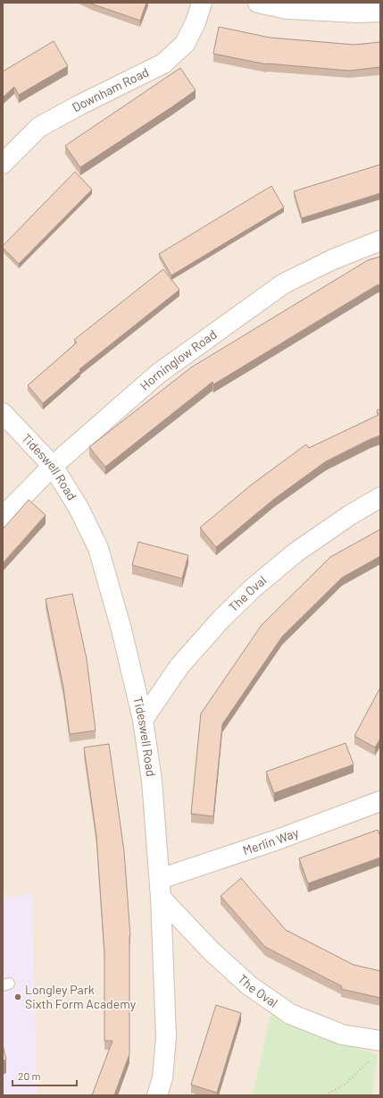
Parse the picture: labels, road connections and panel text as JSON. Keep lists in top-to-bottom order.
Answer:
{
  "streets": {
    "street": [
      "Downham Road",
      "Horninglow Road",
      "Tideswell Road",
      "The Oval",
      "Merlin Way"
    ]
  },
  "crossings": [
    ["Horninglow Road", "Tideswell Road"],
    ["Tideswell Road", "The Oval"],
    ["Tideswell Road", "Merlin Way"]
  ],
  "places": ["Longley Park Sixth Form Academy"],
  "scale_bar": "20 m"
}
